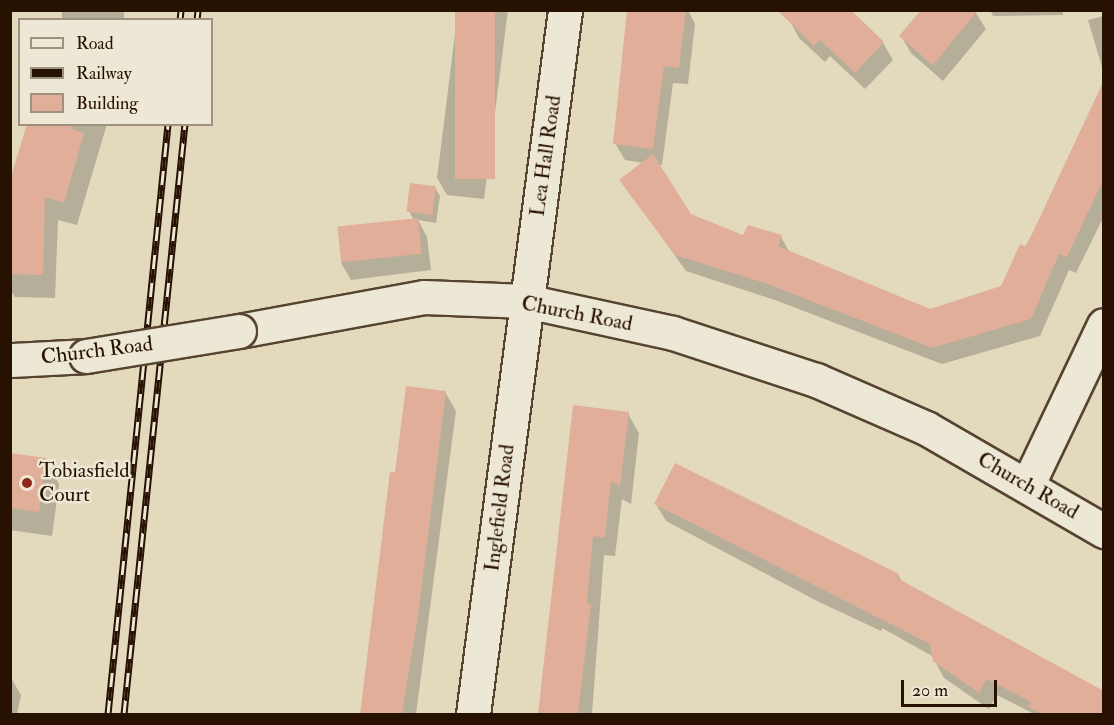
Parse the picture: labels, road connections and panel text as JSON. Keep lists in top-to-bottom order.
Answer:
{
  "streets": {
    "street": ["Lea Hall Road", "Church Road", "Inglefield Road"]
  },
  "crossings": [
    ["Lea Hall Road", "Church Road"],
    ["Lea Hall Road", "Inglefield Road"],
    ["Church Road", "Inglefield Road"]
  ],
  "places": ["Tobiasfield Court"],
  "legend": ["Road", "Railway", "Building"],
  "scale_bar": "20 m"
}
